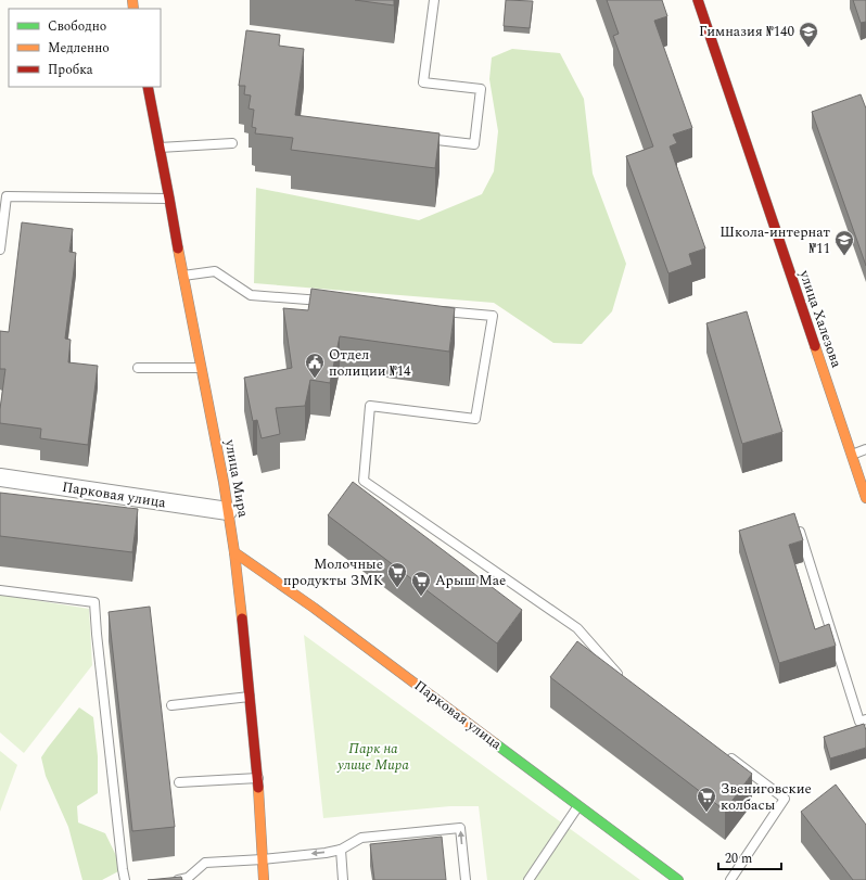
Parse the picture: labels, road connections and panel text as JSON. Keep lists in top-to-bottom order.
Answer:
{
  "streets": {
    "street": ["улица Халезова", "улица Мира", "Парковая улица"]
  },
  "crossings": [
    ["улица Мира", "Парковая улица"]
  ],
  "parks": ["Парк на улице Мира"],
  "places": {
    "school or university": ["Гимназия №140", "Школа-интернат №11"],
    "public building": ["Отдел полиции №14"],
    "supermarket": ["Молочные продукты ЗМК", "Арыш Мае", "Звениговские колбасы"]
  },
  "legend": ["Свободно", "Медленно", "Пробка"],
  "scale_bar": "20 m"
}
